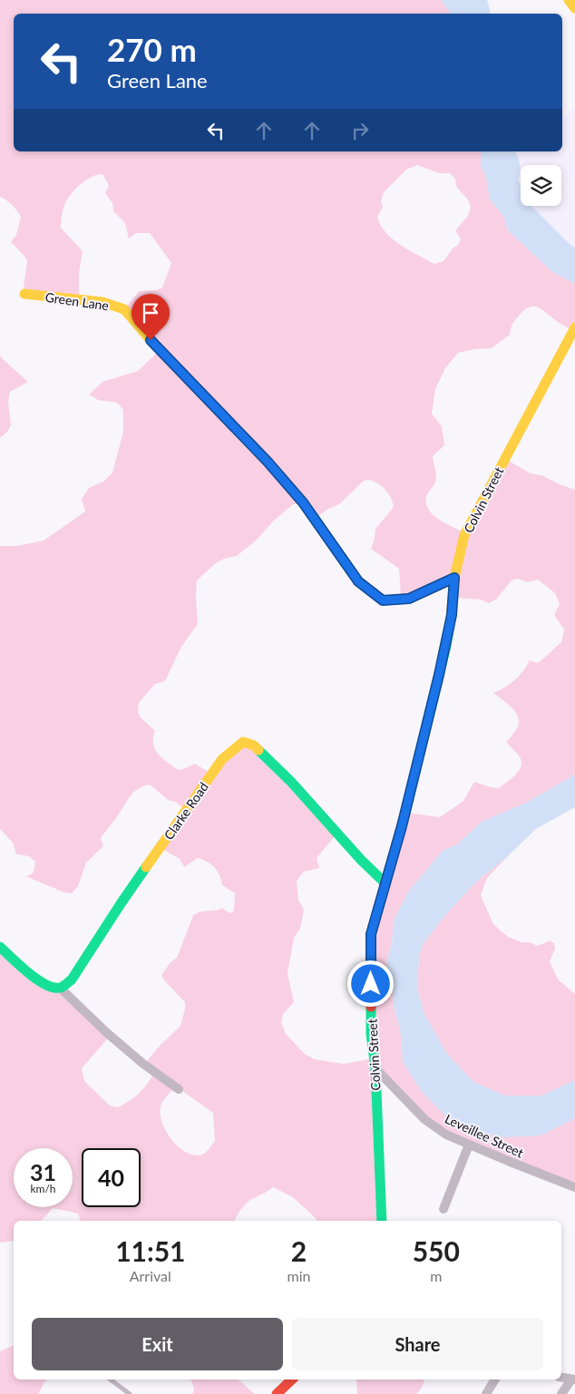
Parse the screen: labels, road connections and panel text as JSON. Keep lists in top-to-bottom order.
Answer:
{
  "streets": {
    "street": [
      "Green Lane",
      "Colvin Street",
      "Clarke Road",
      "Leveillee Street"
    ]
  },
  "crossings": [
    ["Green Lane", "Colvin Street"],
    ["Colvin Street", "Clarke Road"],
    ["Colvin Street", "Leveillee Street"]
  ],
  "page": {
    "turn": ["270 m", "Green Lane"],
    "speed": "31 km/h",
    "limit": "40",
    "eta": [
      "11:51",
      "Arrival",
      "2",
      "min",
      "550",
      "m"
    ],
    "buttons": ["Exit", "Share"]
  }
}
